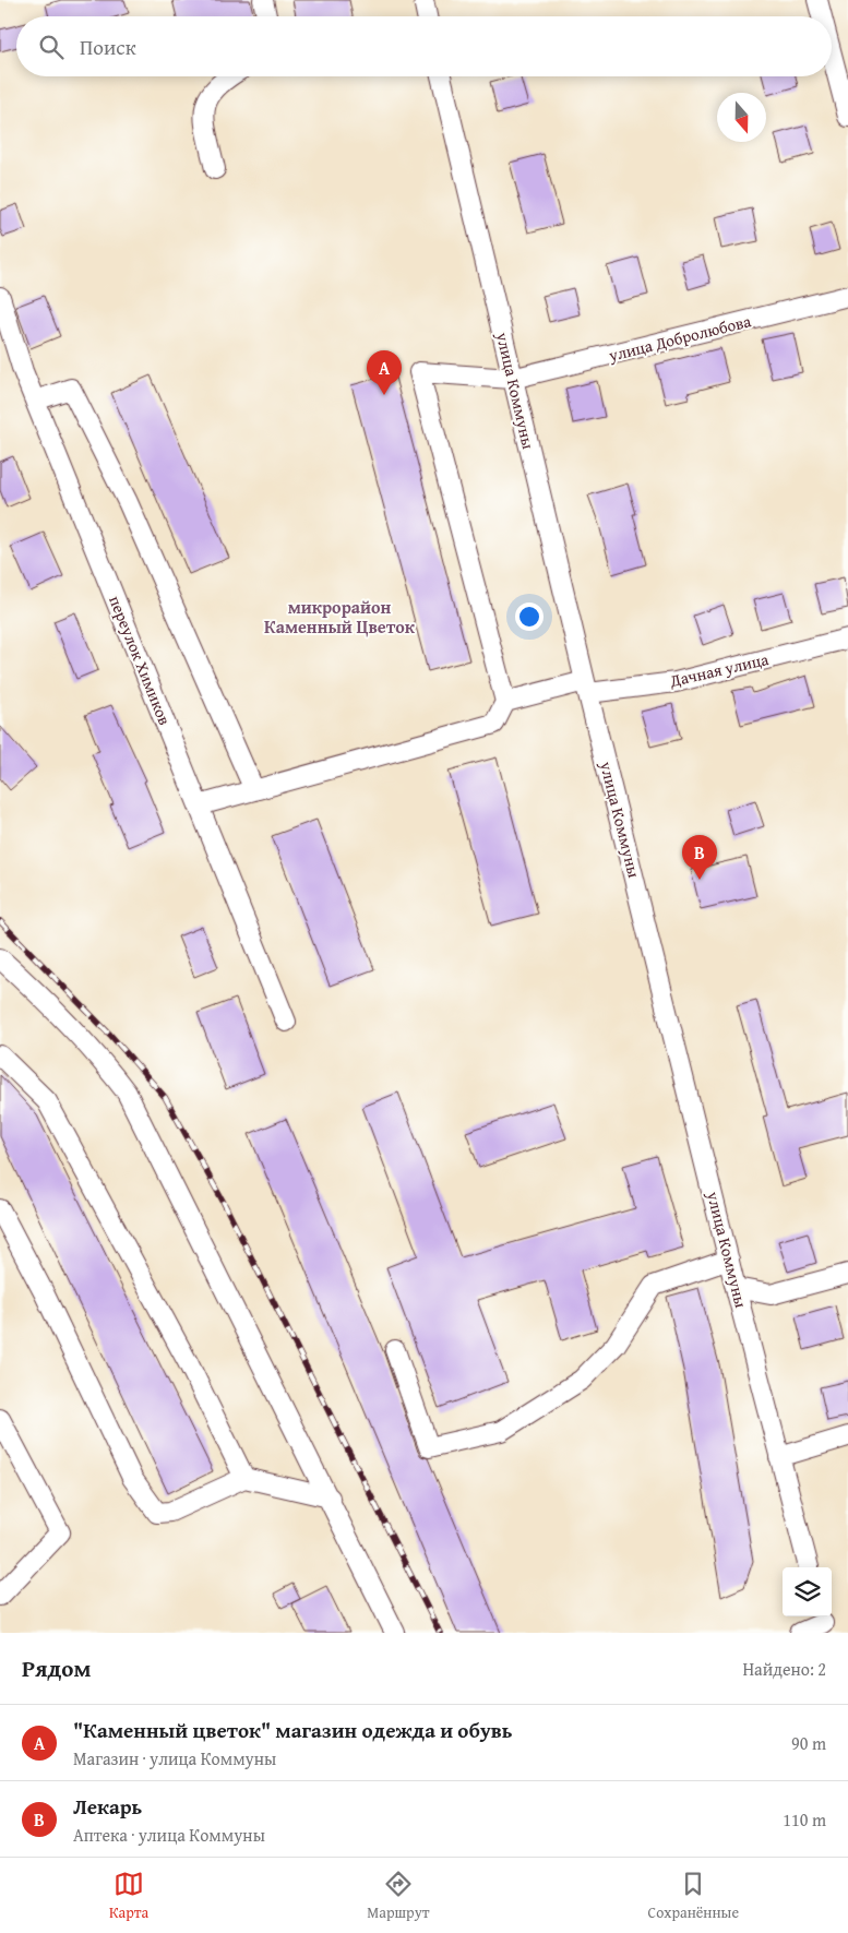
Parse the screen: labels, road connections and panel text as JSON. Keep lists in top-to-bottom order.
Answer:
{
  "streets": {
    "street": [
      "улица Добролюбова",
      "улица Коммуны",
      "переулок Химиков",
      "Дачная улица"
    ]
  },
  "crossings": [
    ["улица Добролюбова", "улица Коммуны"],
    ["улица Добролюбова", "Дачная улица"],
    ["улица Коммуны", "Дачная улица"]
  ],
  "districts": ["микрорайон Каменный Цветок"],
  "north": "bottom",
  "page": {
    "search": "Поиск",
    "pins": ["A", "B"],
    "heading": ["Рядом", "Найдено: 2"],
    "list": [
      {
        "mark": "A",
        "name": "\"Каменный цветок\" магазин одежда и обувь",
        "note": "Магазин · улица Коммуны",
        "value": "90 m"
      },
      {
        "mark": "B",
        "name": "Лекарь",
        "note": "Аптека · улица Коммуны",
        "value": "110 m"
      }
    ],
    "nav": ["Карта", "Маршрут", "Сохранённые"]
  }
}
